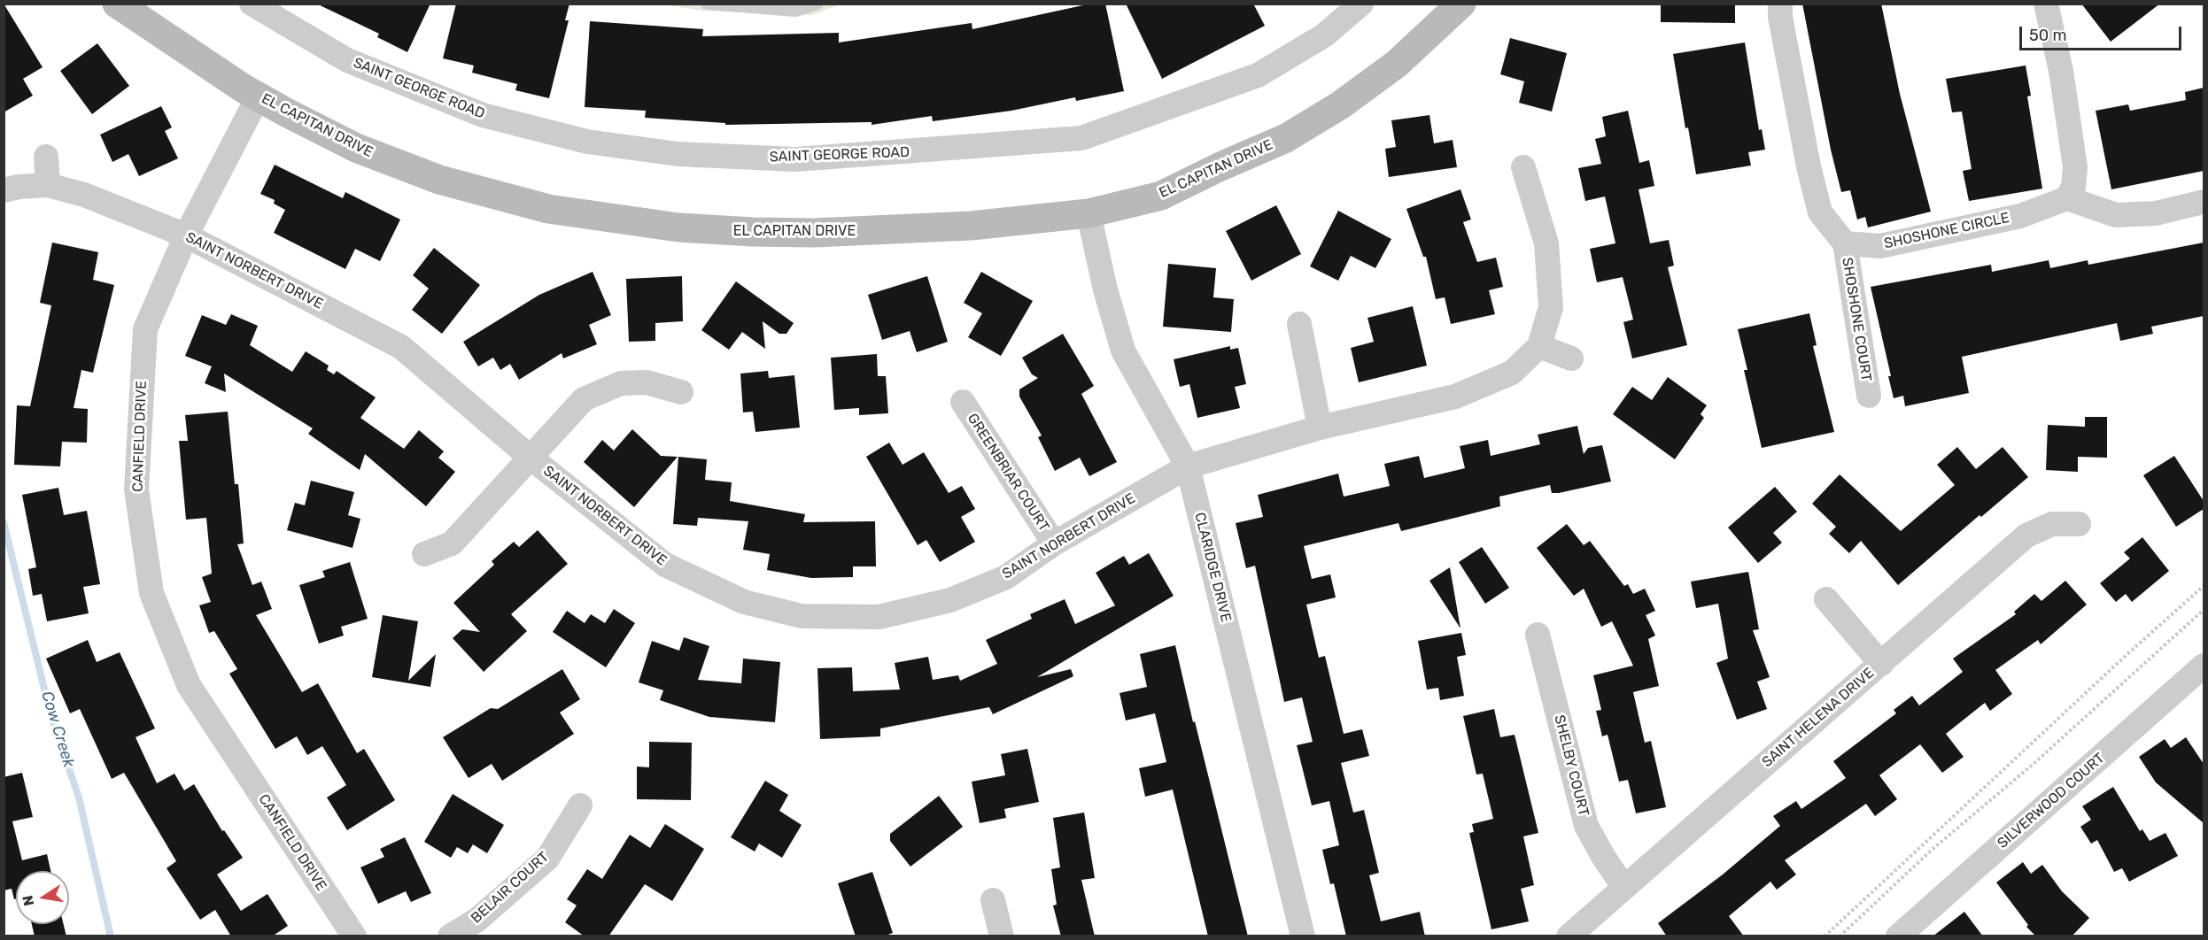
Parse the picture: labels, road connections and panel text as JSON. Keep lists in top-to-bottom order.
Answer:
{
  "streets": {
    "street": [
      "SAINT GEORGE ROAD",
      "EL CAPITAN DRIVE",
      "SHOSHONE CIRCLE",
      "SAINT NORBERT DRIVE",
      "SHOSHONE COURT",
      "CANFIELD DRIVE",
      "GREENBRIAR COURT",
      "CLARIDGE DRIVE",
      "SAINT HELENA DRIVE",
      "SHELBY COURT",
      "SILVERWOOD COURT",
      "BELAIR COURT"
    ]
  },
  "crossings": [
    ["EL CAPITAN DRIVE", "CANFIELD DRIVE"],
    ["EL CAPITAN DRIVE", "CLARIDGE DRIVE"],
    ["SHOSHONE CIRCLE", "SHOSHONE COURT"],
    ["SAINT NORBERT DRIVE", "CANFIELD DRIVE"],
    ["SAINT NORBERT DRIVE", "GREENBRIAR COURT"],
    ["SAINT NORBERT DRIVE", "CLARIDGE DRIVE"],
    ["SAINT HELENA DRIVE", "SHELBY COURT"]
  ],
  "water": ["Cow Creek"],
  "scale_bar": "50 m",
  "north": "left"
}
